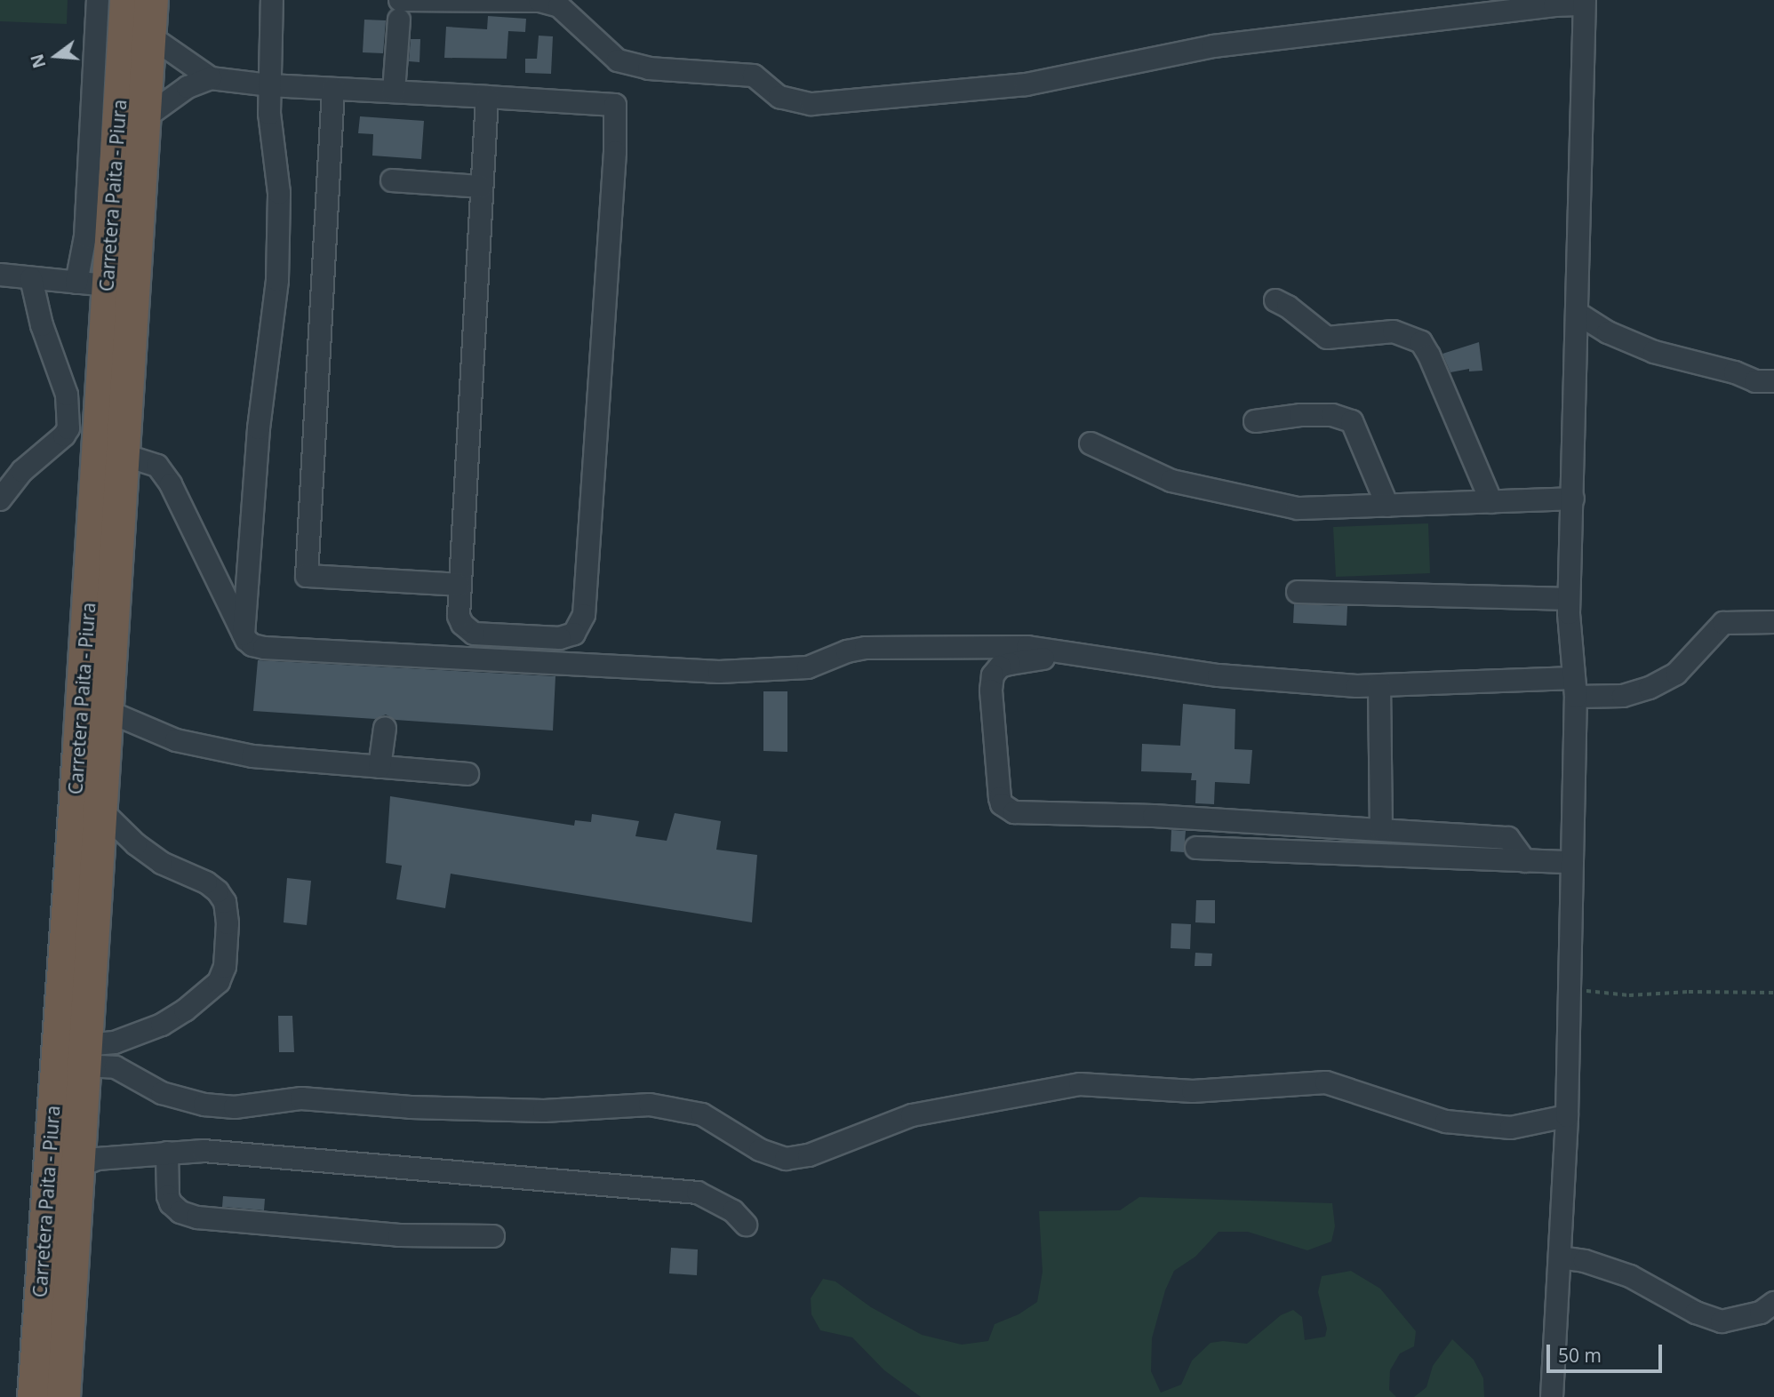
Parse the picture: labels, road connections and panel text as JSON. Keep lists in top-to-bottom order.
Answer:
{
  "streets": {
    "highway": ["Carretera Paita - Piura"]
  },
  "scale_bar": "50 m",
  "north": "left"
}
